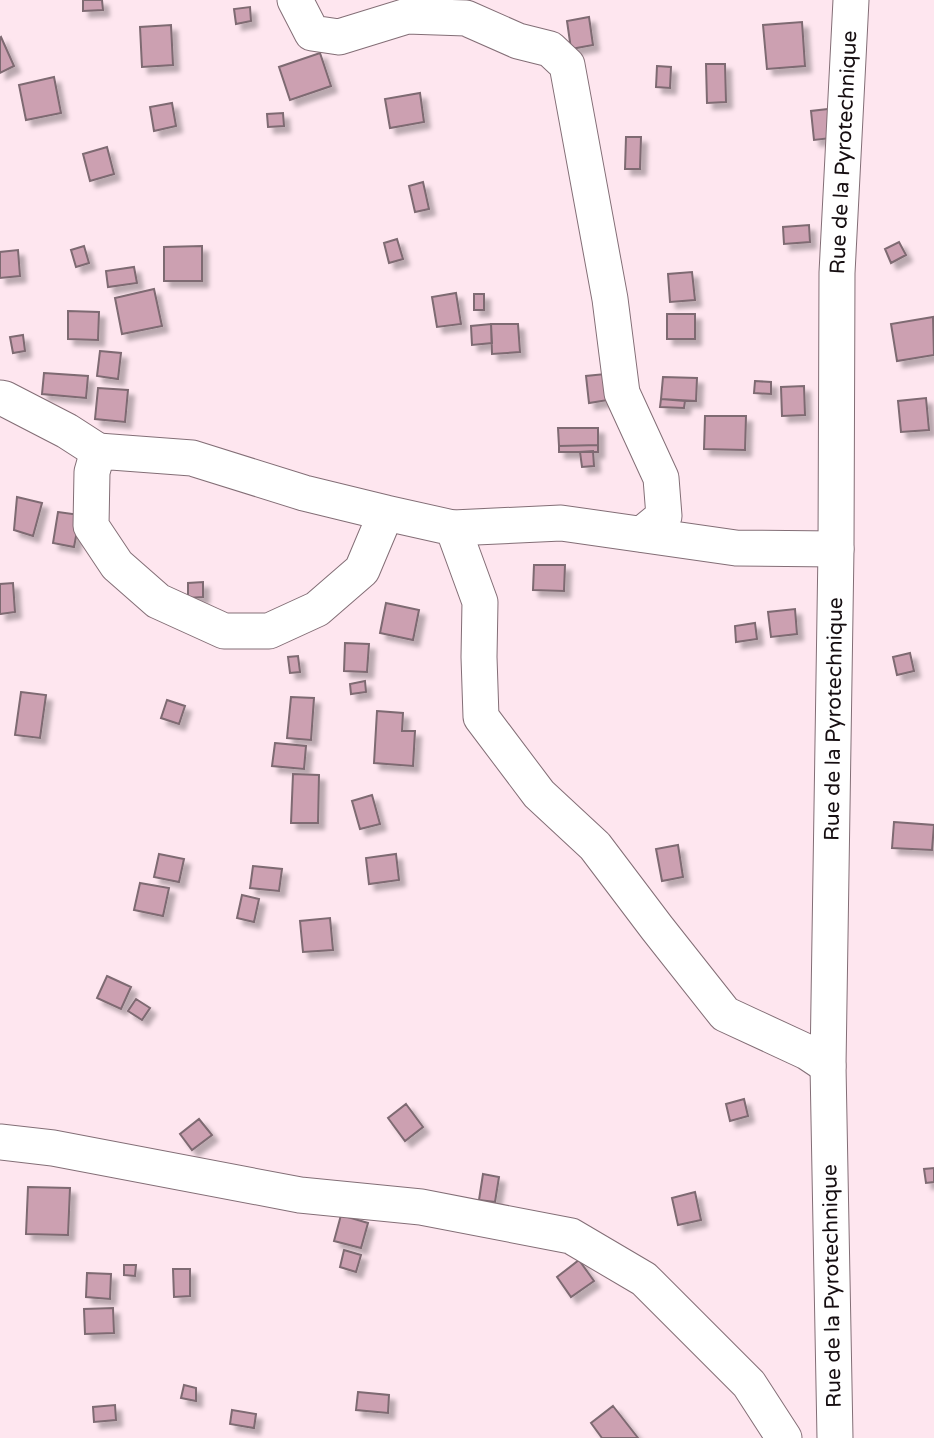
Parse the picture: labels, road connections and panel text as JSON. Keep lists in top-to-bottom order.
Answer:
{
  "streets": {
    "street": ["Rue de la Pyrotechnique"]
  }
}
